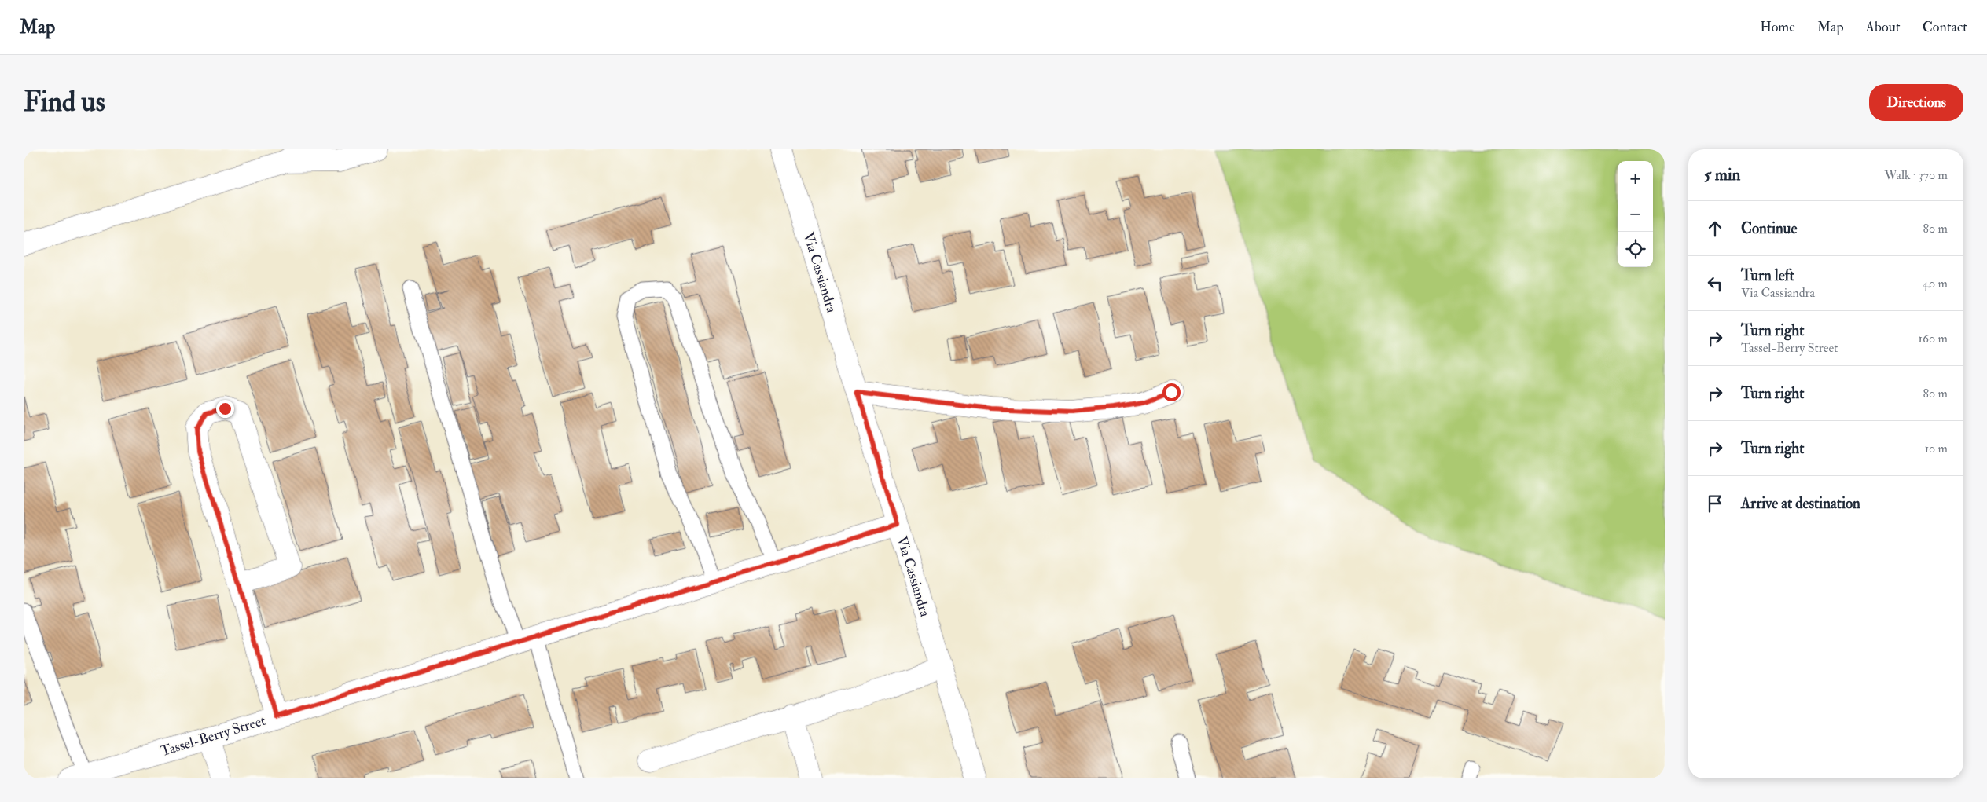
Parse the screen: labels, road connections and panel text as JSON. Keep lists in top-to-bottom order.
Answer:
{
  "streets": {
    "street": ["Via Cassiandra", "Tassel-Berry Street"]
  },
  "crossings": [
    ["Via Cassiandra", "Tassel-Berry Street"]
  ],
  "page": {
    "header": "Map",
    "nav": [
      "Home",
      "Map",
      "About",
      "Contact"
    ],
    "buttons": "Directions",
    "title": "Find us",
    "heading": ["5 min", "Walk · 370 m"],
    "map_buttons": ["+", "−"],
    "list": [
      ["Continue", "80 m"],
      ["Turn left", "Via Cassiandra", "40 m"],
      ["Turn right", "Tassel-Berry Street", "160 m"],
      ["Turn right", "80 m"],
      ["Turn right", "10 m"],
      "Arrive at destination"
    ]
  }
}
